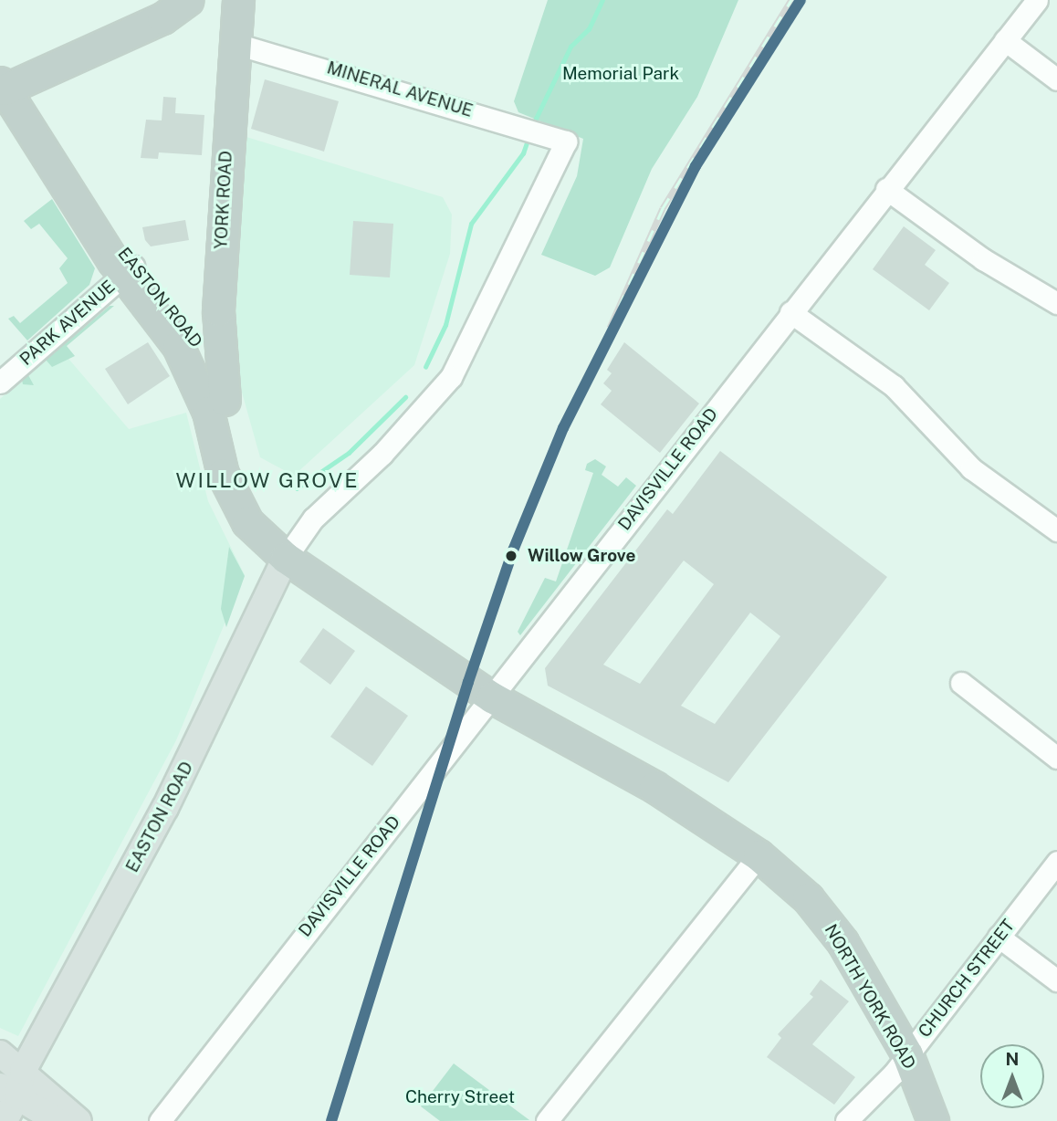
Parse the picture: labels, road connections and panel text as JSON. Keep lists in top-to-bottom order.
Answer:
{
  "streets": {
    "highway": ["YORK ROAD", "EASTON ROAD", "NORTH YORK ROAD"],
    "street": [
      "MINERAL AVENUE",
      "PARK AVENUE",
      "DAVISVILLE ROAD",
      "CHURCH STREET"
    ]
  },
  "crossings": [
    ["MINERAL AVENUE", "YORK ROAD"],
    ["MINERAL AVENUE", "EASTON ROAD"],
    ["YORK ROAD", "EASTON ROAD"],
    ["EASTON ROAD", "PARK AVENUE"],
    ["DAVISVILLE ROAD", "NORTH YORK ROAD"],
    ["CHURCH STREET", "NORTH YORK ROAD"]
  ],
  "districts": ["WILLOW GROVE"],
  "parks": ["Memorial Park", "Cherry Street"],
  "places": ["Willow Grove"],
  "north": "top"
}
